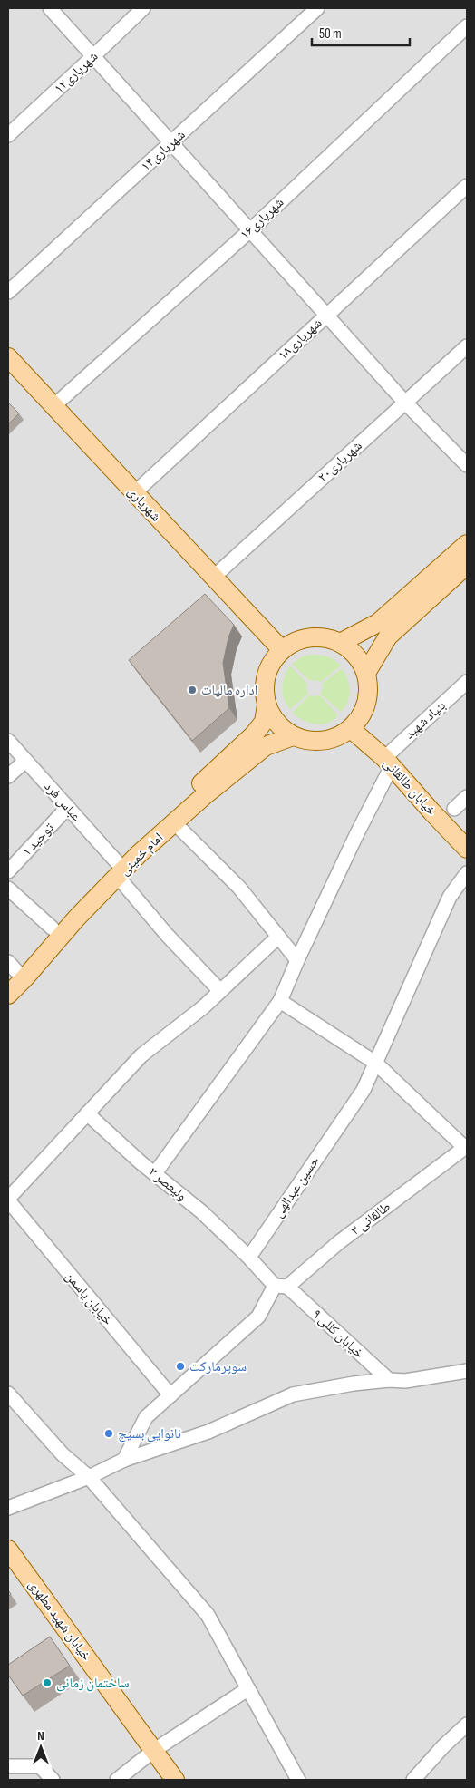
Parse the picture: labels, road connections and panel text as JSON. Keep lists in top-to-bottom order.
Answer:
{
  "streets": {
    "main road": [
      "شهریاری",
      "خیابان طالقانی",
      "امام خمینی",
      "خیابان شهید مطهری"
    ],
    "street": [
      "شهریاری۱۲",
      "شهریاری۱۴",
      "شهریاری۱۶",
      "شهریاری۱۸",
      "شهریاری۲۰",
      "بنیاد شهید",
      "عباس فرد",
      "توحید ۱",
      "ولیعصر ۳",
      "حسین عبدالهی",
      "طالقانی ۳",
      "خیابان یاسمن",
      "خیابان کللی ۹"
    ]
  },
  "crossings": [
    ["شهریاری۱۶", "شهریاری"],
    ["شهریاری۱۸", "شهریاری"],
    ["شهریاری۲۰", "شهریاری"],
    ["شهریاری", "خیابان طالقانی"],
    ["شهریاری", "امام خمینی"],
    ["بنیاد شهید", "خیابان طالقانی"],
    ["بنیاد شهید", "ولیعصر ۳"],
    ["خیابان طالقانی", "امام خمینی"],
    ["عباس فرد", "توحید ۱"],
    ["عباس فرد", "امام خمینی"],
    ["ولیعصر ۳", "حسین عبدالهی"],
    ["طالقانی ۳", "خیابان کللی ۹"]
  ],
  "places": [
    "اداره مالیات",
    "سوپرمارکت",
    "نانوایی بسیج",
    "ساختمان زمانی"
  ],
  "scale_bar": "50 m",
  "north": "top"
}
